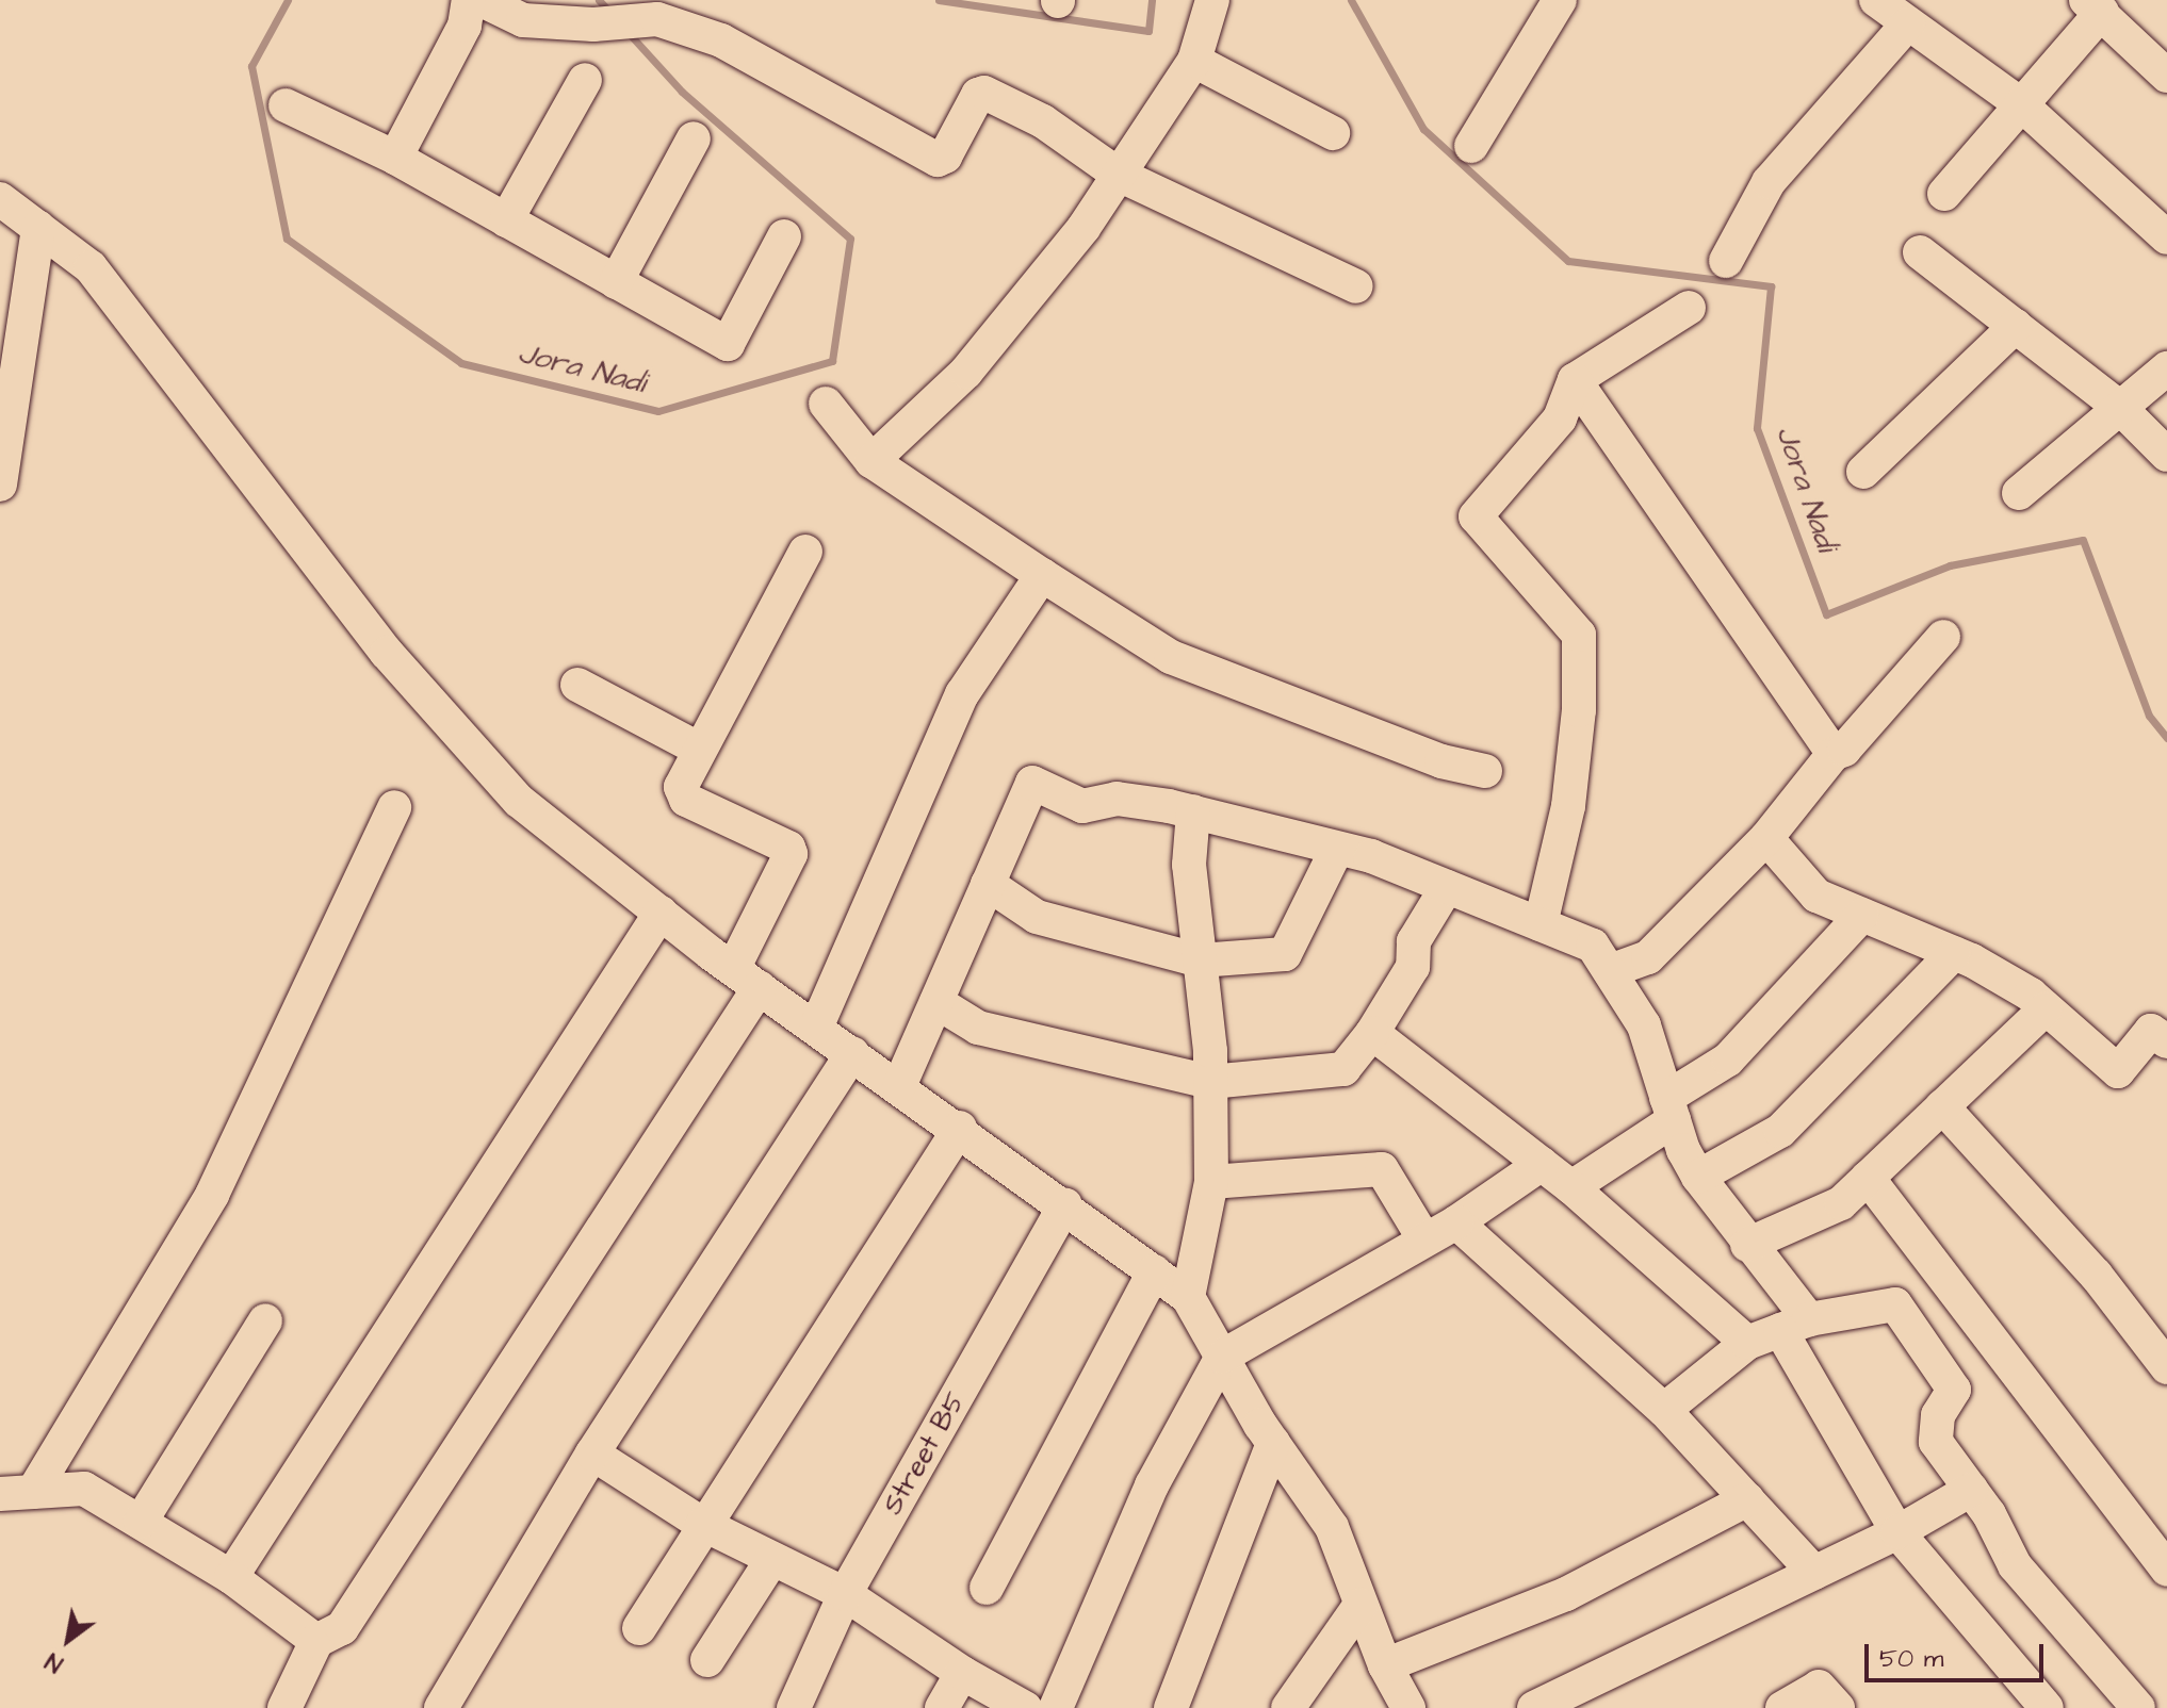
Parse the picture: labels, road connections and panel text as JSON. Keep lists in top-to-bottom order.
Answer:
{
  "streets": {
    "street": ["Street B5"]
  },
  "water": ["Jora Nadi"],
  "scale_bar": "50 m",
  "north": "bottom left"
}
